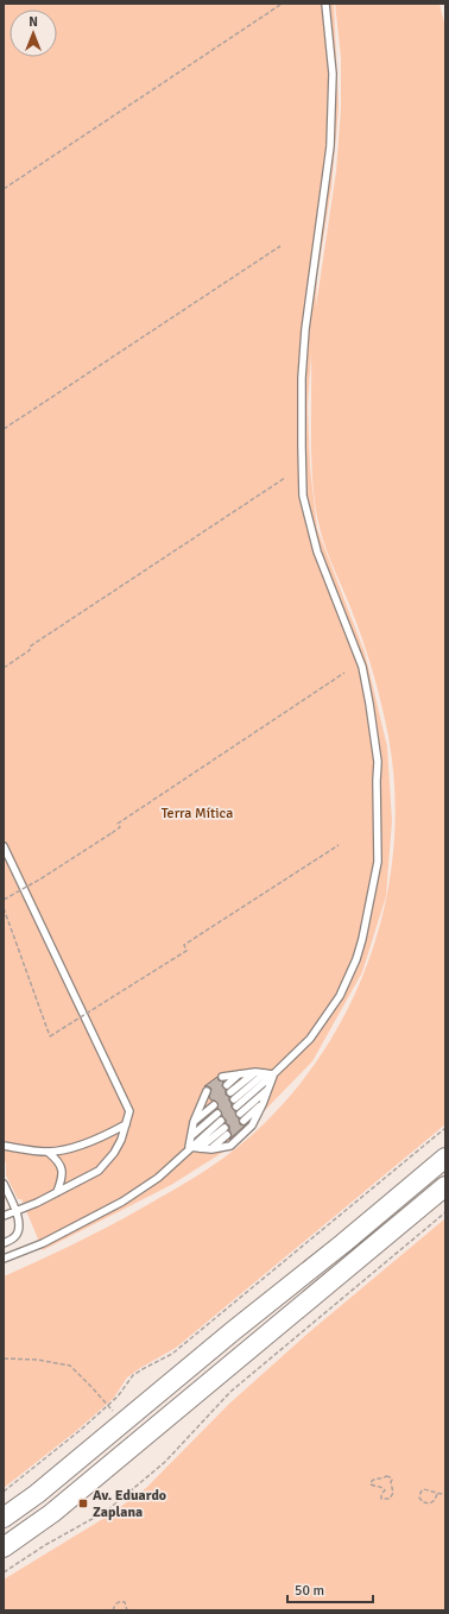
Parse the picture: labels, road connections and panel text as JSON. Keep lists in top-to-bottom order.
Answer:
{
  "parks": ["Terra Mítica"],
  "places": {
    "transit": ["Av. Eduardo Zaplana"]
  },
  "scale_bar": "50 m",
  "north": "top"
}
